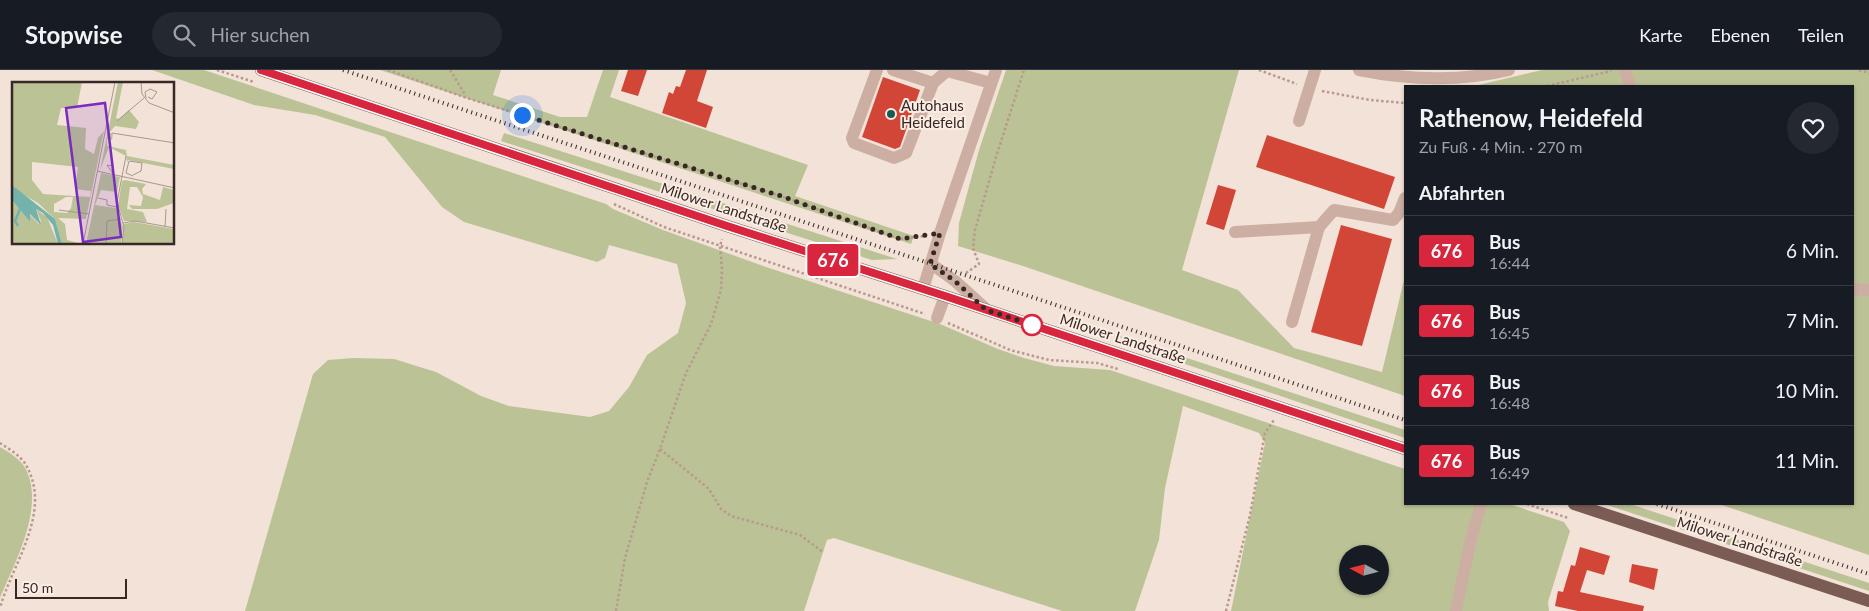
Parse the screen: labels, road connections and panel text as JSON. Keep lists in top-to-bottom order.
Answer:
{
  "streets": {
    "main road": ["Milower Landstraße"]
  },
  "places": ["Autohaus Heidefeld"],
  "lines": ["bus line 676"],
  "scale_bar": "50 m",
  "north": "left",
  "page": {
    "header": "Stopwise",
    "search": "Hier suchen",
    "nav": ["Karte", "Ebenen", "Teilen"],
    "on_map": "676",
    "heading": [
      ["Rathenow, Heidefeld", "Zu Fuß · 4 Min. · 270 m"],
      "Abfahrten"
    ],
    "list": [
      {
        "mark": "676",
        "name": "Bus",
        "note": "16:44",
        "value": "6 Min."
      },
      {
        "mark": "676",
        "name": "Bus",
        "note": "16:45",
        "value": "7 Min."
      },
      {
        "mark": "676",
        "name": "Bus",
        "note": "16:48",
        "value": "10 Min."
      },
      {
        "mark": "676",
        "name": "Bus",
        "note": "16:49",
        "value": "11 Min."
      }
    ],
    "scale": "50 m"
  }
}
